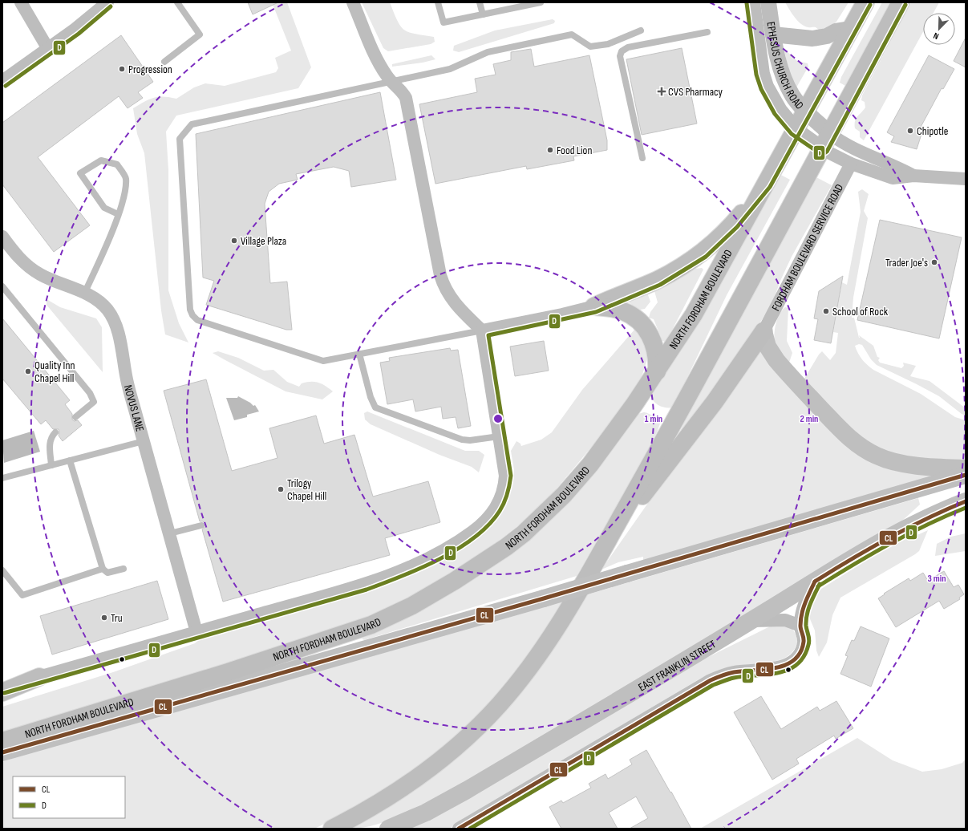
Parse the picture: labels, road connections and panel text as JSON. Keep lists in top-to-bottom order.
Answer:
{
  "streets": {
    "highway": ["NORTH FORDHAM BOULEVARD"],
    "main road": ["EAST FRANKLIN STREET"],
    "street": ["EPHESUS CHURCH ROAD", "FORDHAM BOULEVARD SERVICE ROAD", "NOVUS LANE"]
  },
  "crossings": [
    ["EPHESUS CHURCH ROAD", "NORTH FORDHAM BOULEVARD"]
  ],
  "places": {
    "other": [
      "Progression",
      "Chipotle",
      "Food Lion",
      "Village Plaza",
      "Trader Joe's",
      "School of Rock",
      "Quality Inn Chapel Hill",
      "Trilogy Chapel Hill",
      "Tru"
    ],
    "health": ["CVS Pharmacy"]
  },
  "lines": ["transit line D", "transit line CL"],
  "legend": ["CL", "D"],
  "north": "bottom left",
  "rings": ["1 min", "2 min", "3 min"]
}
